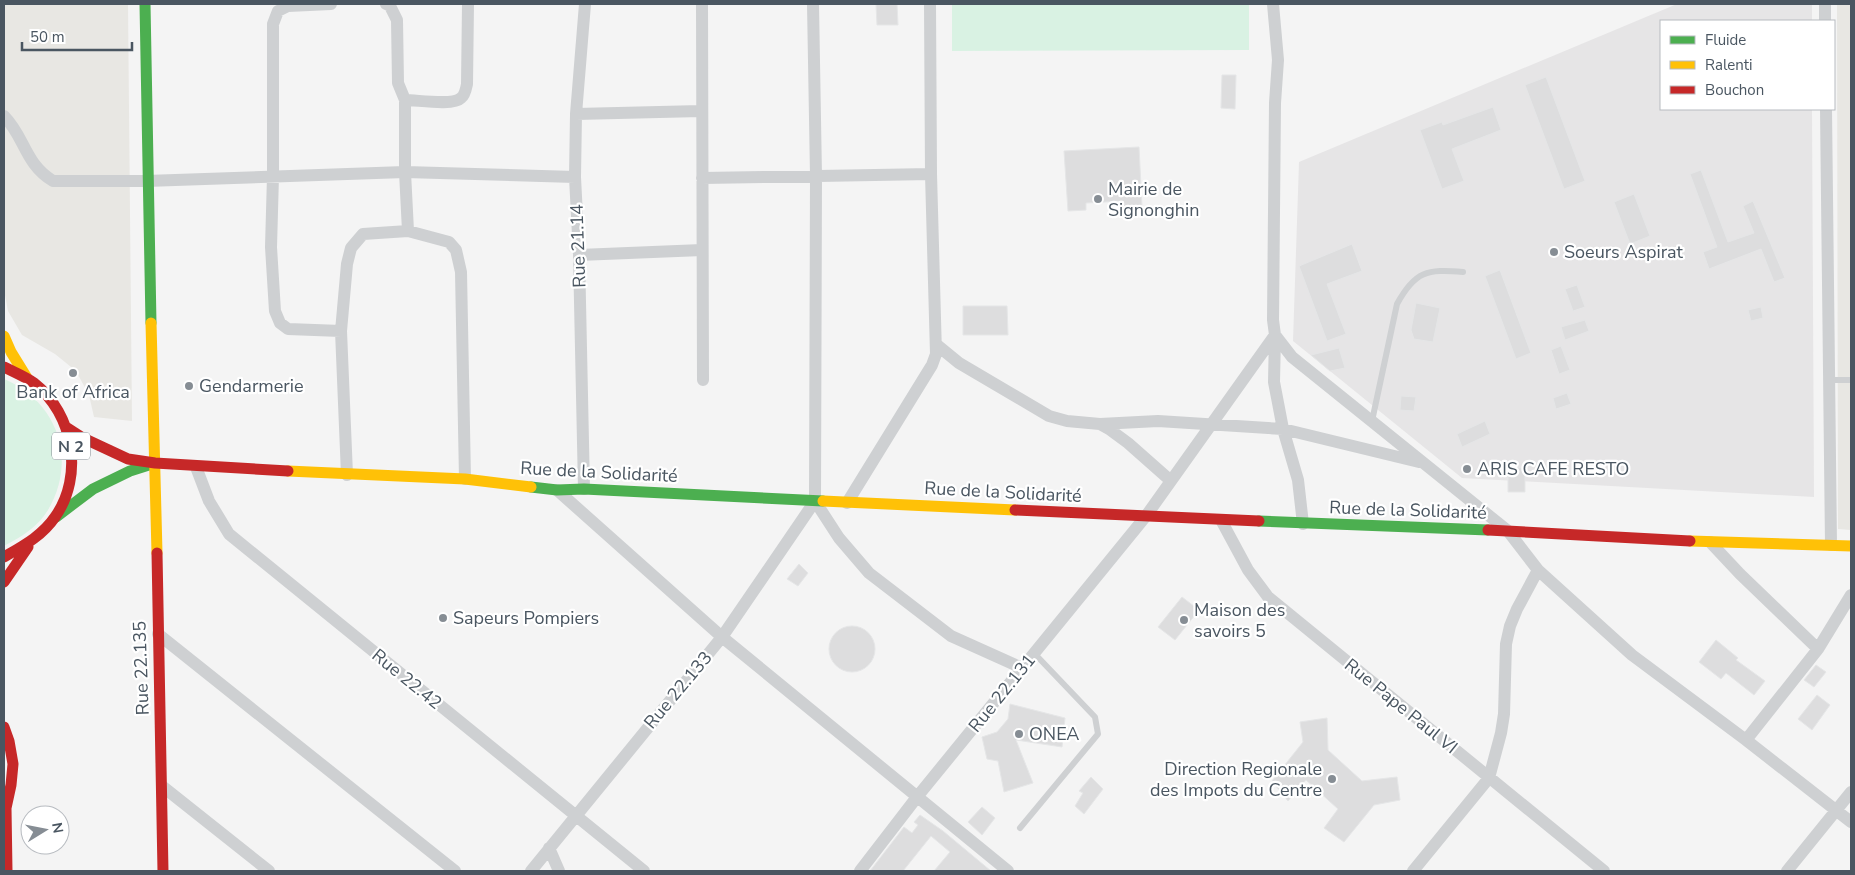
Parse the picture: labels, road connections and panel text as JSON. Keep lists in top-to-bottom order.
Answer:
{
  "streets": {
    "street": [
      "Rue 21.14",
      "N 2",
      "Rue de la Solidarité",
      "Rue 22.135",
      "Rue 22.42",
      "Rue 22.133",
      "Rue 22.131",
      "Rue Pape Paul VI"
    ]
  },
  "crossings": [
    ["Rue 21.14", "Rue de la Solidarité"],
    ["N 2", "Rue de la Solidarité"],
    ["Rue de la Solidarité", "Rue 22.135"],
    ["Rue de la Solidarité", "Rue 22.42"],
    ["Rue de la Solidarité", "Rue 22.133"],
    ["Rue de la Solidarité", "Rue 22.131"],
    ["Rue de la Solidarité", "Rue Pape Paul VI"],
    ["Rue 22.42", "Rue 22.133"]
  ],
  "places": [
    "Mairie de Signonghin",
    "Soeurs Aspirat",
    "Bank of Africa",
    "Gendarmerie",
    "ARIS CAFE RESTO",
    "Sapeurs Pompiers",
    "Maison des savoirs 5",
    "ONEA",
    "Direction Regionale des Impots du Centre"
  ],
  "legend": ["Fluide", "Ralenti", "Bouchon"],
  "scale_bar": "50 m",
  "north": "right"
}
